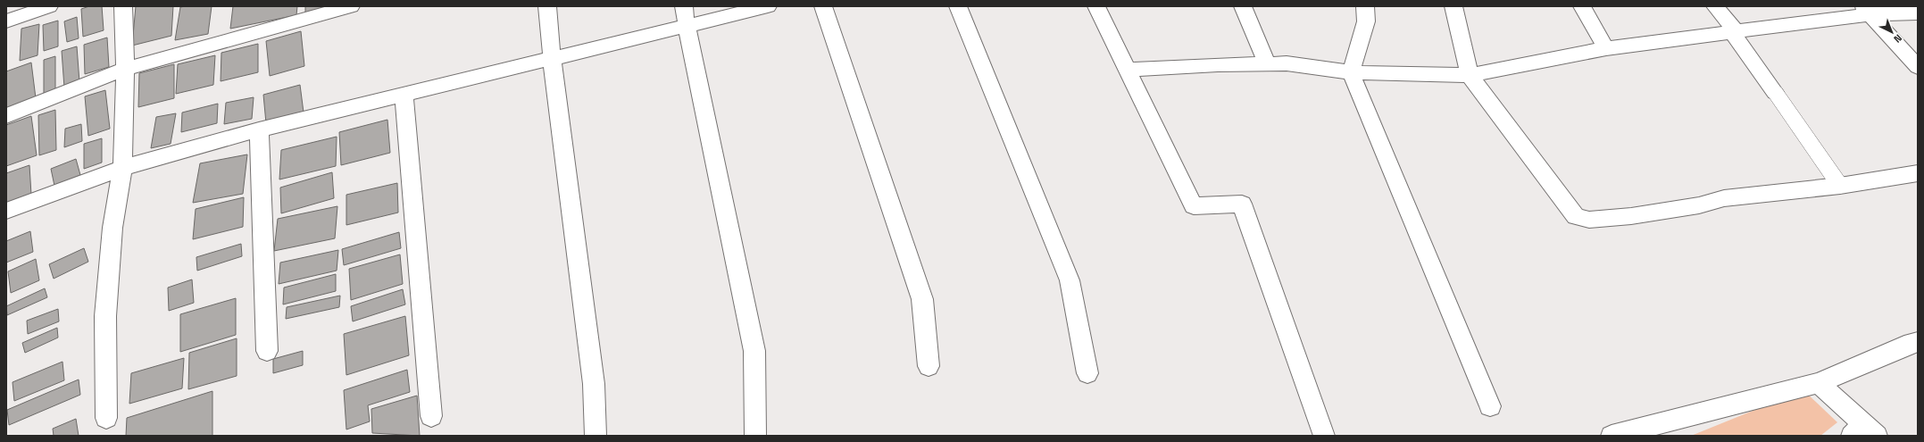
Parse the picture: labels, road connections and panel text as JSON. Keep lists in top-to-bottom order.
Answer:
{
  "north": "bottom right"
}
